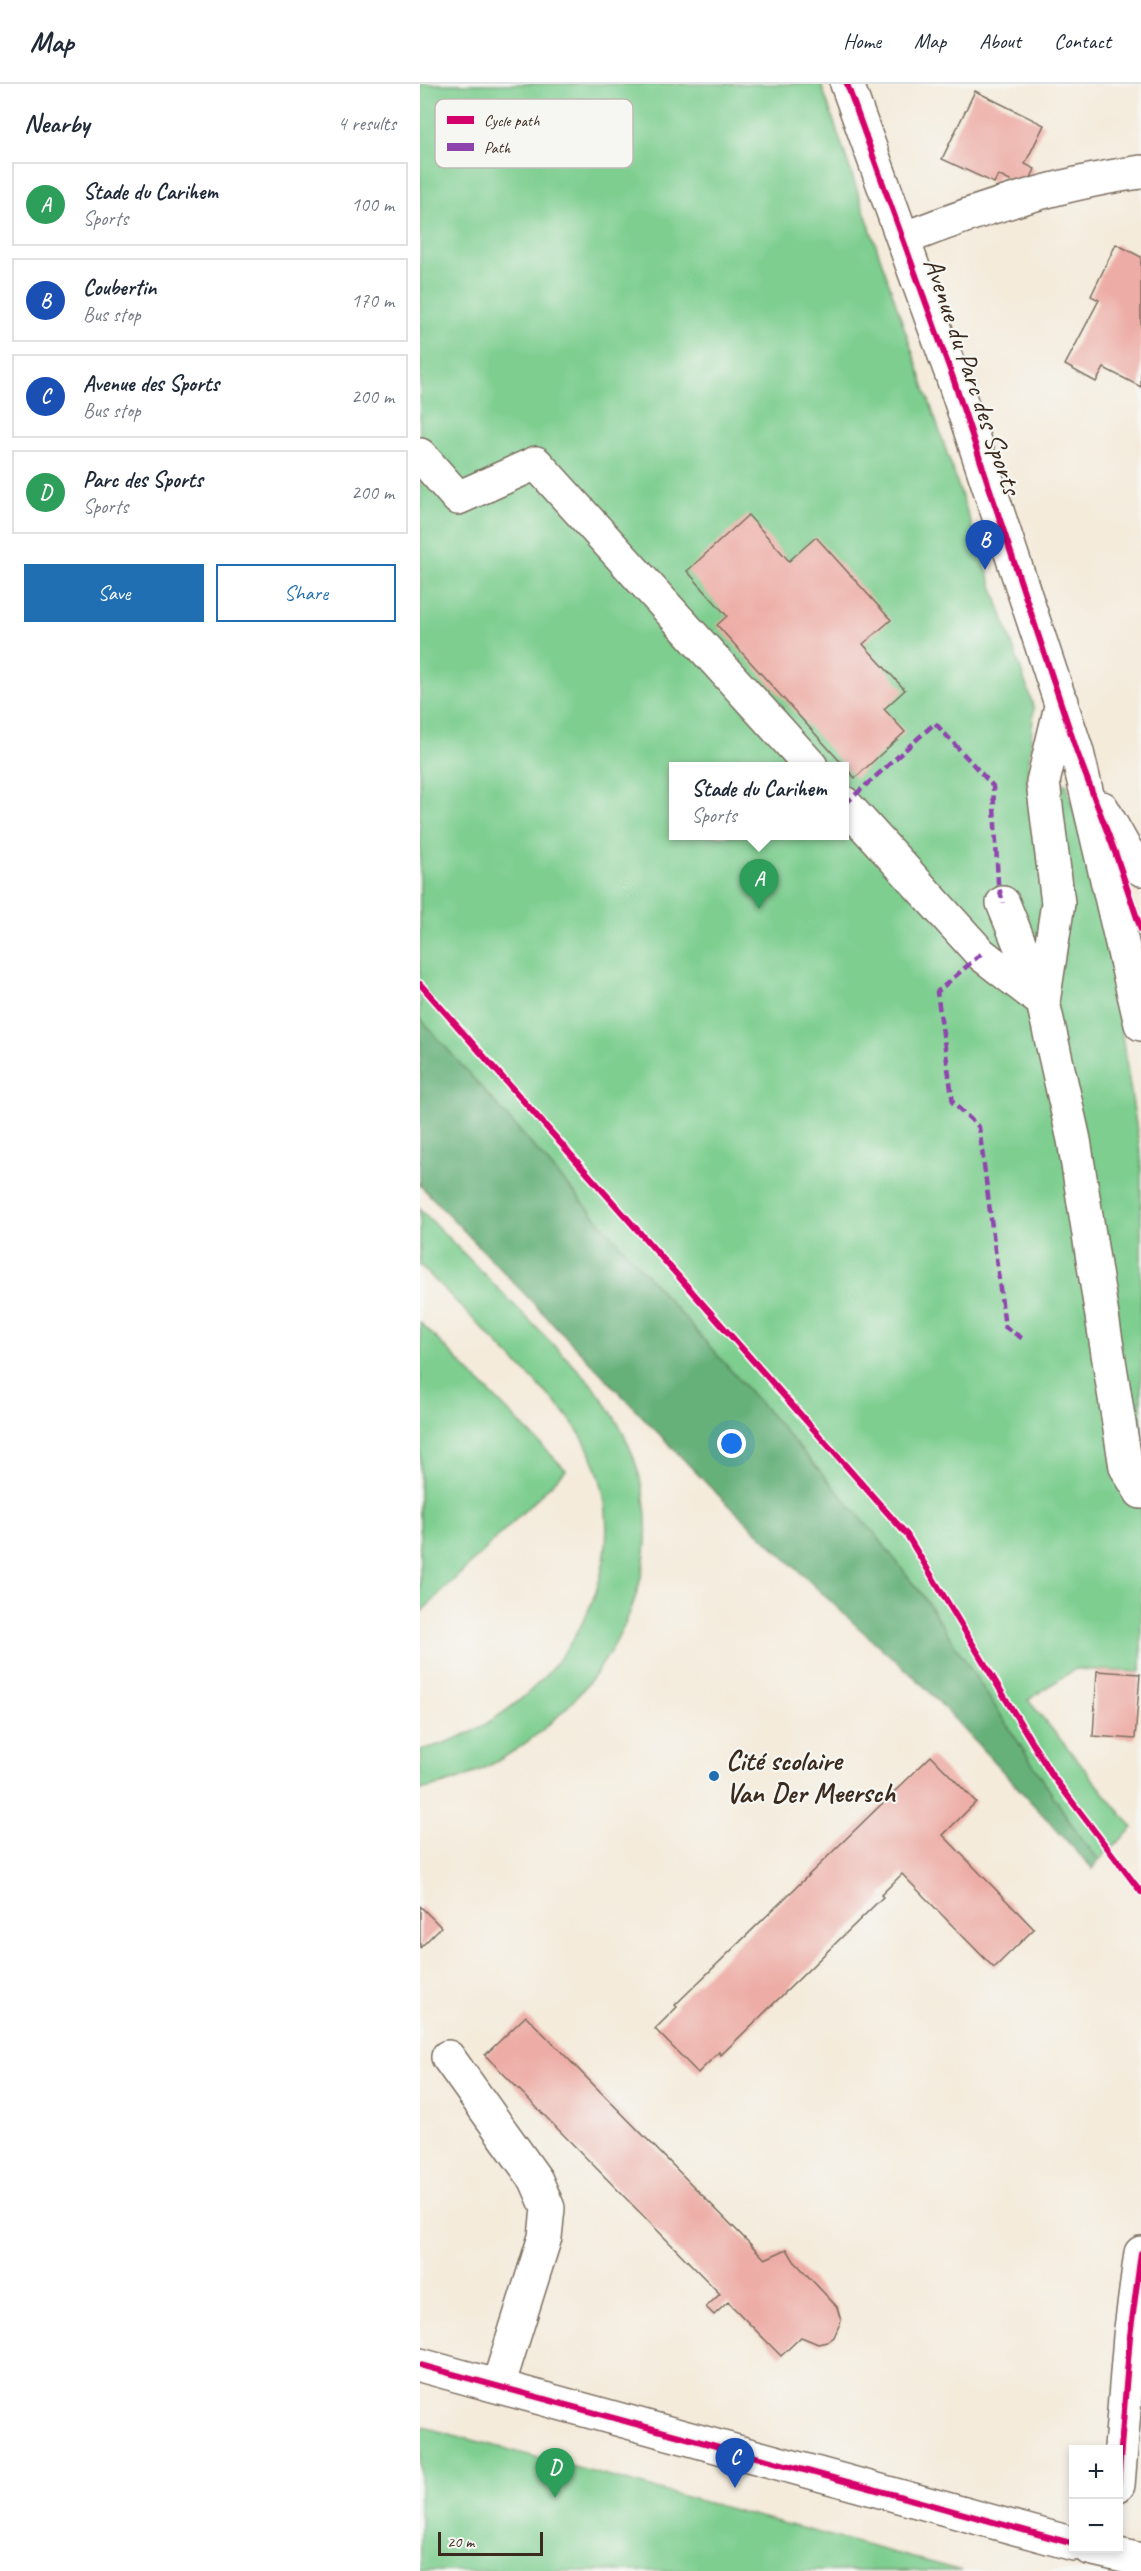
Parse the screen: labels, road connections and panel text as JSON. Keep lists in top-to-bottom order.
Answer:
{
  "streets": {
    "street": ["Avenue du Parc des Sports"]
  },
  "places": ["Cité scolaire Van Der Meersch"],
  "legend": ["Cycle path", "Path"],
  "scale_bar": "20 m",
  "page": {
    "header": "Map",
    "nav": [
      "Home",
      "Map",
      "About",
      "Contact"
    ],
    "heading": ["Nearby", "4 results"],
    "list": [
      {
        "mark": "A",
        "name": "Stade du Carihem",
        "note": "Sports",
        "value": "100 m"
      },
      {
        "mark": "B",
        "name": "Coubertin",
        "note": "Bus stop",
        "value": "170 m"
      },
      {
        "mark": "C",
        "name": "Avenue des Sports",
        "note": "Bus stop",
        "value": "200 m"
      },
      {
        "mark": "D",
        "name": "Parc des Sports",
        "note": "Sports",
        "value": "200 m"
      }
    ],
    "pins": [
      "B",
      "A",
      "C",
      "D"
    ],
    "buttons": ["Save", "Share"],
    "popup": ["Stade du Carihem", "Sports"],
    "map_buttons": ["+", "−"],
    "scale": "20 m"
  }
}
